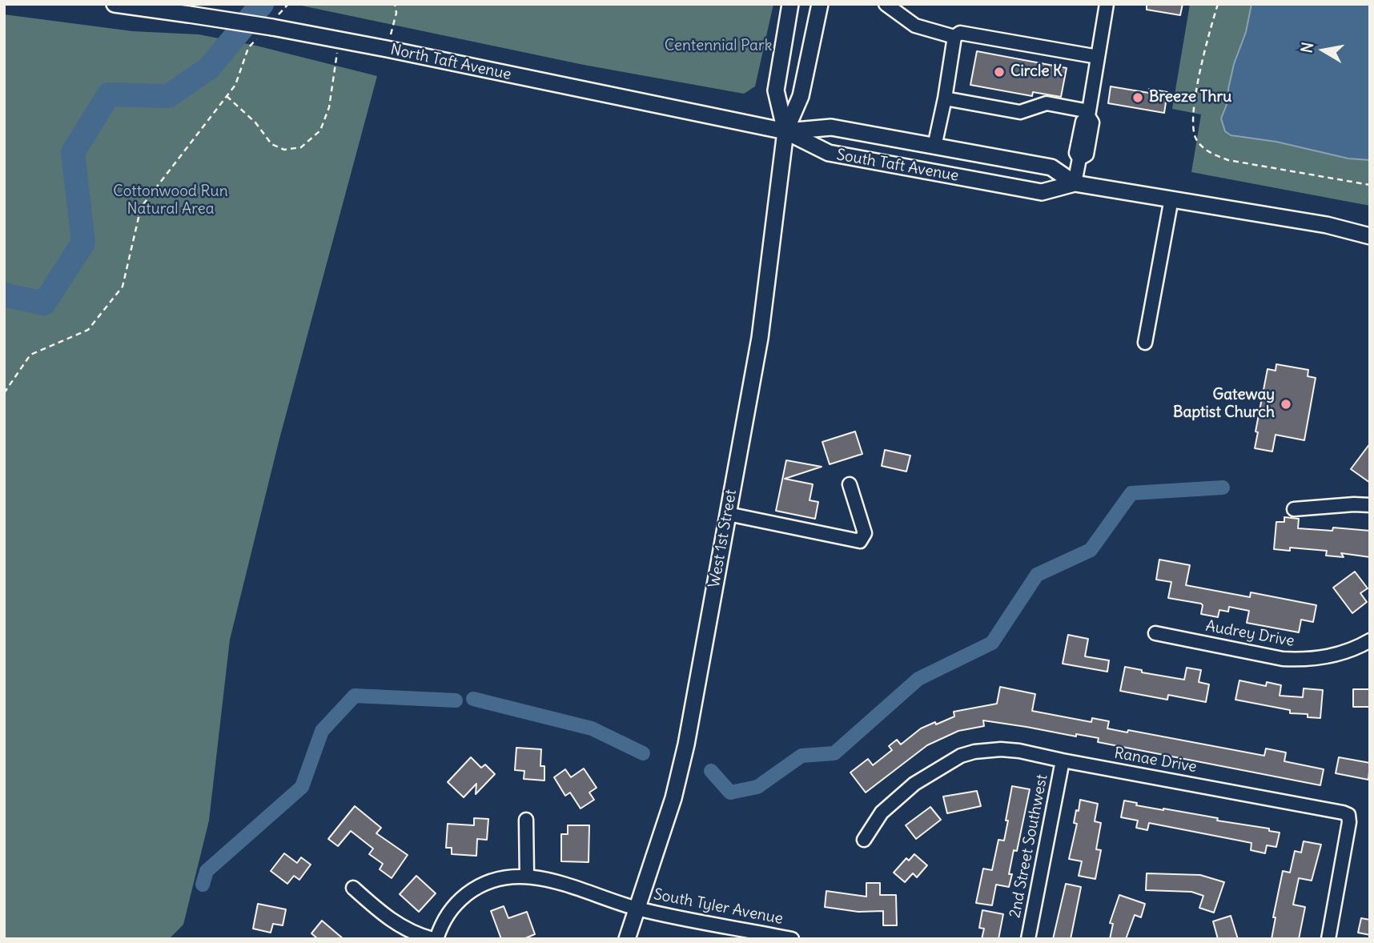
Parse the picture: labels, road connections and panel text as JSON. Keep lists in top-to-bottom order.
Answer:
{
  "streets": {
    "main road": ["North Taft Avenue", "South Taft Avenue", "West 1st Street"],
    "street": [
      "Audrey Drive",
      "Ranae Drive",
      "2nd Street Southwest",
      "South Tyler Avenue"
    ]
  },
  "crossings": [
    ["North Taft Avenue", "South Taft Avenue"],
    ["North Taft Avenue", "West 1st Street"],
    ["South Taft Avenue", "West 1st Street"],
    ["West 1st Street", "South Tyler Avenue"],
    ["Ranae Drive", "2nd Street Southwest"]
  ],
  "parks": ["Centennial Park", "Cottonwood Run Natural Area"],
  "places": ["Circle K", "Breeze Thru", "Gateway Baptist Church"],
  "north": "left"
}
